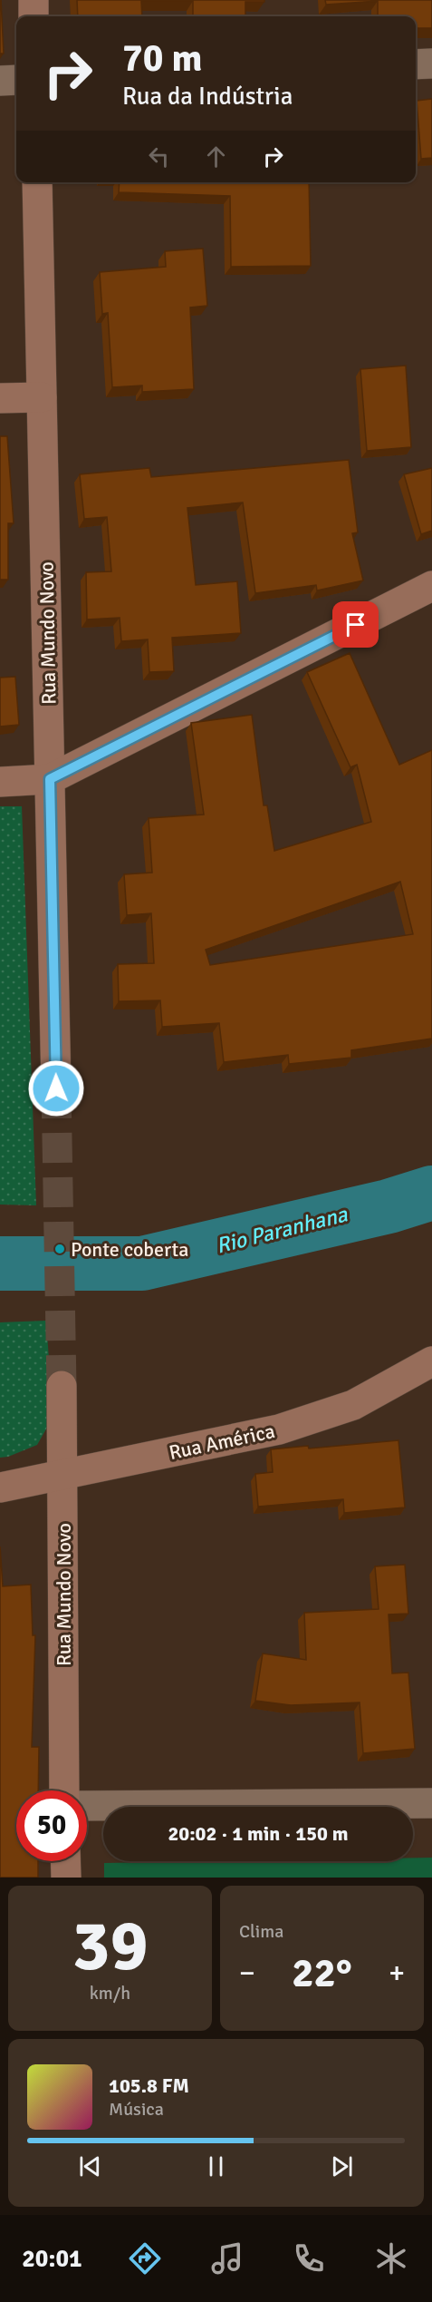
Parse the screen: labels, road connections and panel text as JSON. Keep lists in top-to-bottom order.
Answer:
{
  "streets": {
    "main road": ["Rua Mundo Novo", "Rua América"]
  },
  "crossings": [
    ["Rua Mundo Novo", "Rua América"]
  ],
  "water": ["Rio Paranhana"],
  "places": ["Ponte coberta"],
  "page": {
    "turn": ["70 m", "Rua da Indústria"],
    "limit": "50",
    "trip": "20:02 · 1 min · 150 m",
    "tile": [
      ["39", "km/h"],
      "Clima"
    ],
    "heat": ["−", "22°", "+"],
    "song": ["105.8 FM", "Música"],
    "tabs": "20:01"
  }
}
